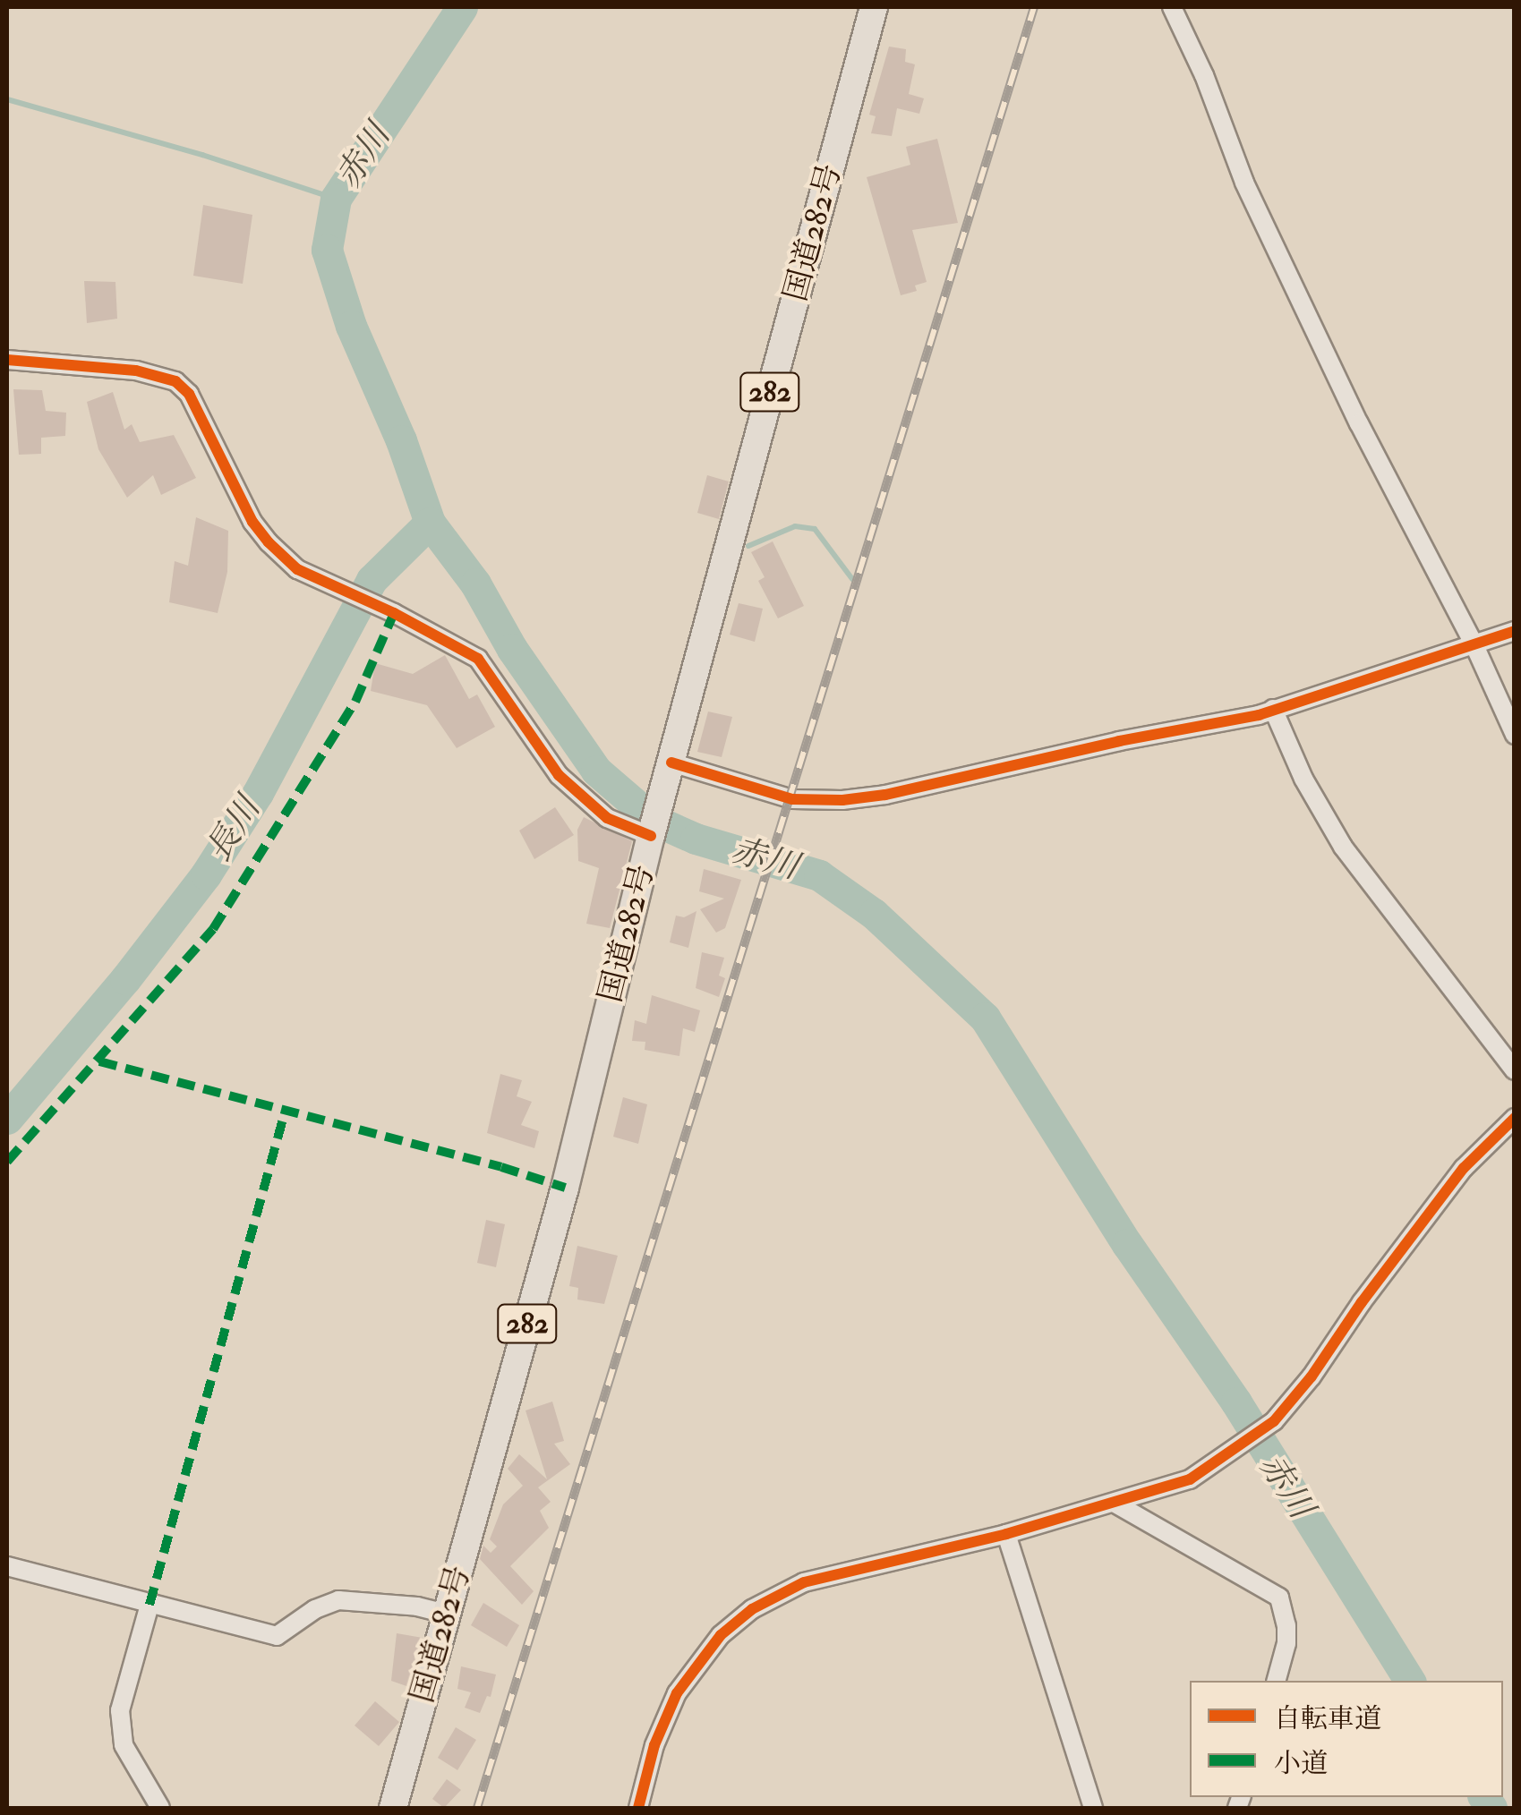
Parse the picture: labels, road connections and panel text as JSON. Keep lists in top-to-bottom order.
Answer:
{
  "streets": {
    "highway": ["国道282号", "282"]
  },
  "water": ["赤川", "長川"],
  "legend": ["自転車道", "小道"]
}
